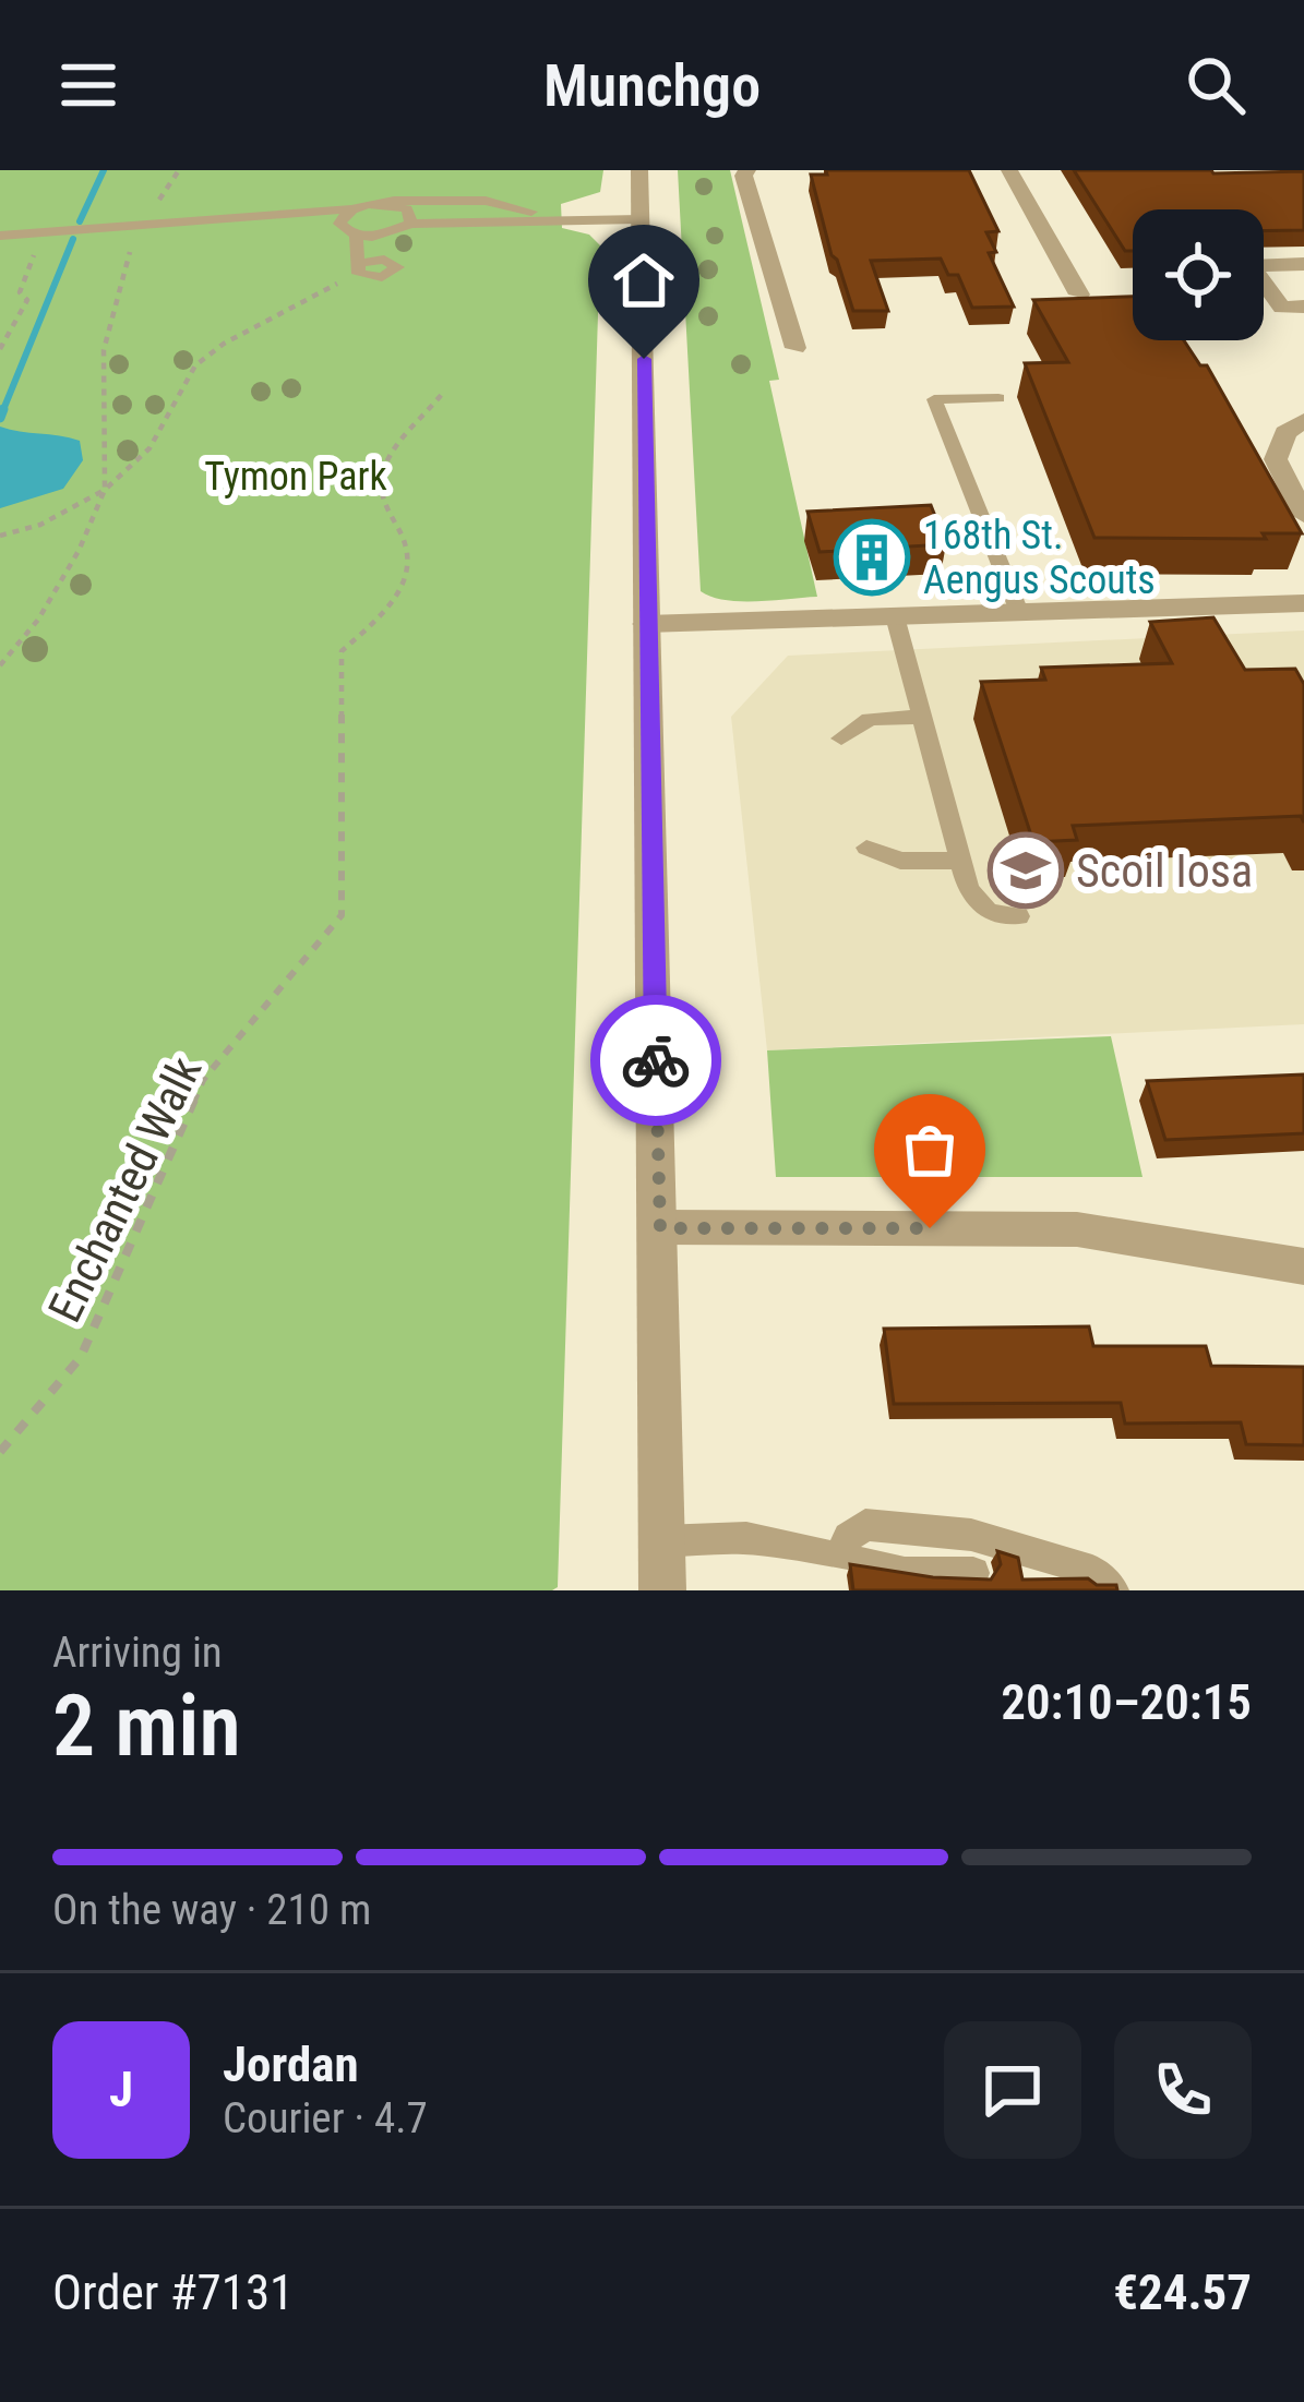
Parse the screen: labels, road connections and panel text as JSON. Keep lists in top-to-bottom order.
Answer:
{
  "streets": {
    "path": ["Enchanted Walk"]
  },
  "parks": ["Tymon Park"],
  "places": {
    "building": ["168th St. Aengus Scouts"],
    "school or university": ["Scoil Iosa"]
  },
  "page": {
    "header": "Munchgo",
    "heading": ["2 min", "Arriving in", "20:10–20:15"],
    "panel": [
      "Jordan",
      "Courier · 4.7",
      "Order #7131",
      "€24.57"
    ],
    "bar": "On the way · 210 m",
    "round": "J"
  }
}
